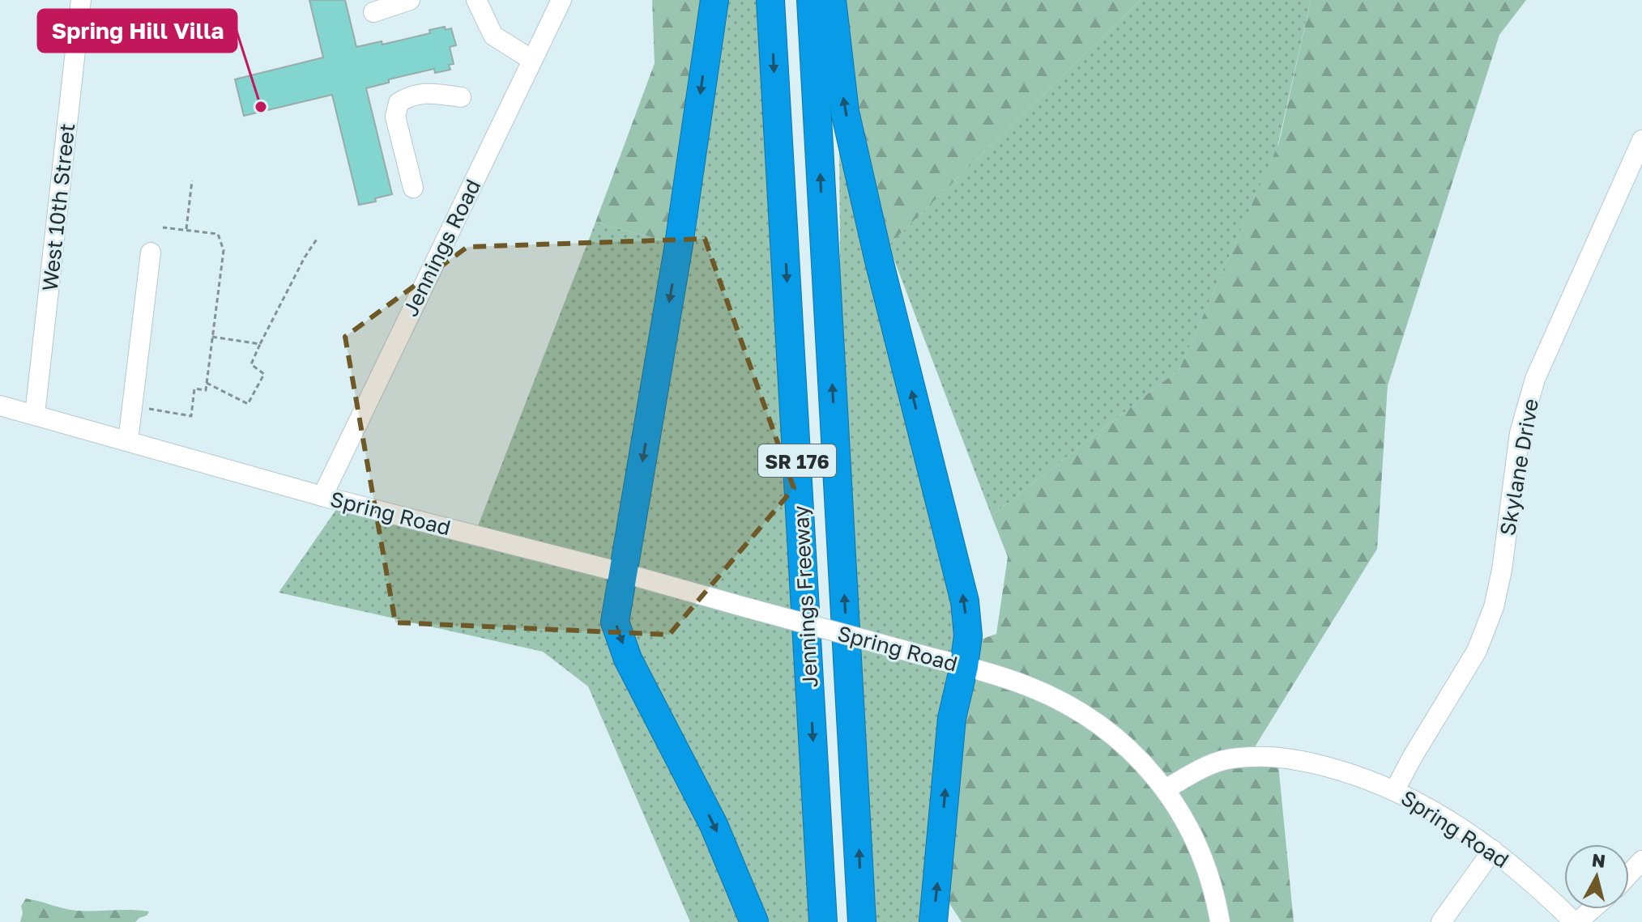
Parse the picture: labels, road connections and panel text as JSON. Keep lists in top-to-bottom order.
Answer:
{
  "streets": {
    "highway": ["SR 176", "Jennings Freeway"],
    "street": [
      "West 10th Street",
      "Jennings Road",
      "Skylane Drive",
      "Spring Road"
    ]
  },
  "crossings": [
    ["West 10th Street", "Spring Road"],
    ["Jennings Road", "Spring Road"],
    ["Skylane Drive", "Spring Road"]
  ],
  "places": ["Spring Hill Villa"],
  "north": "top"
}
